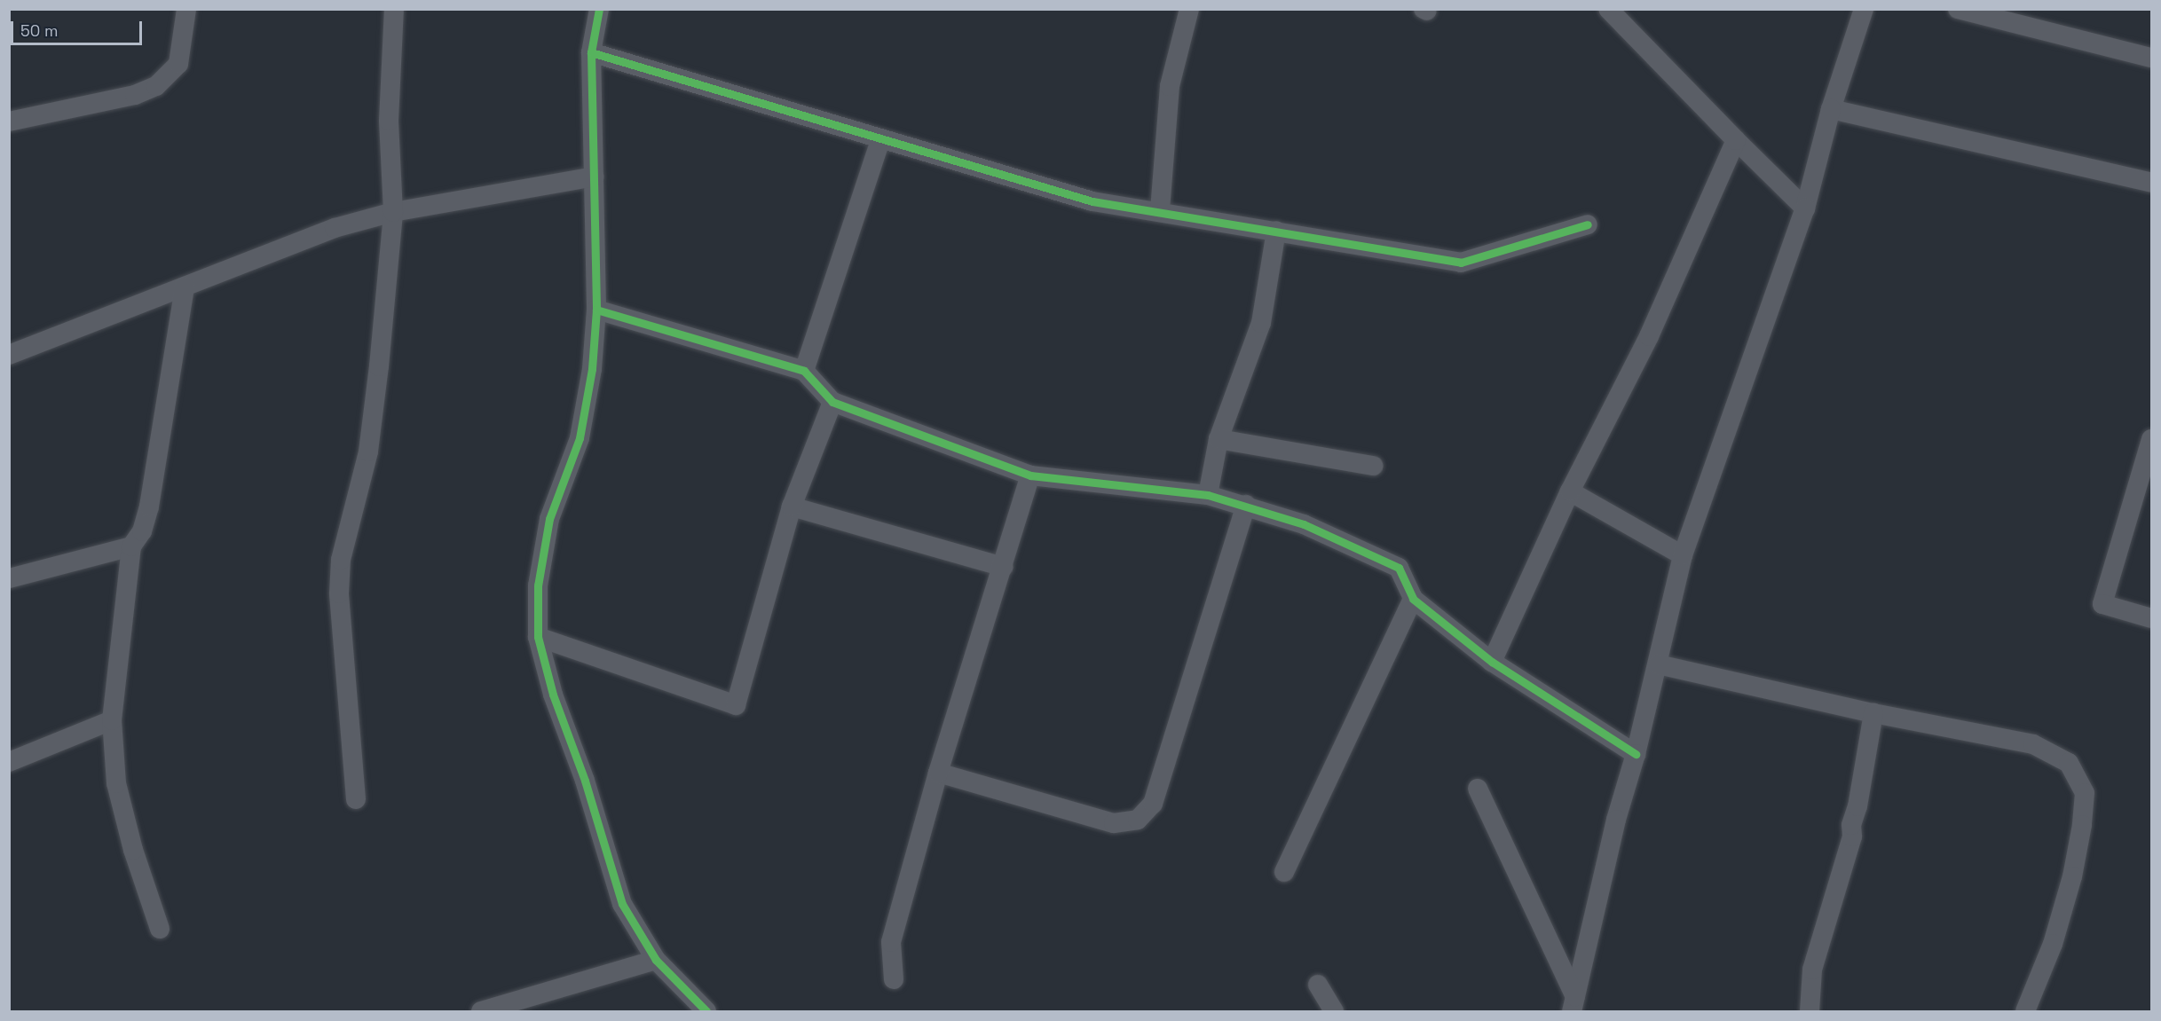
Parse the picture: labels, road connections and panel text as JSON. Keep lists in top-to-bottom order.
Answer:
{
  "scale_bar": "50 m"
}
